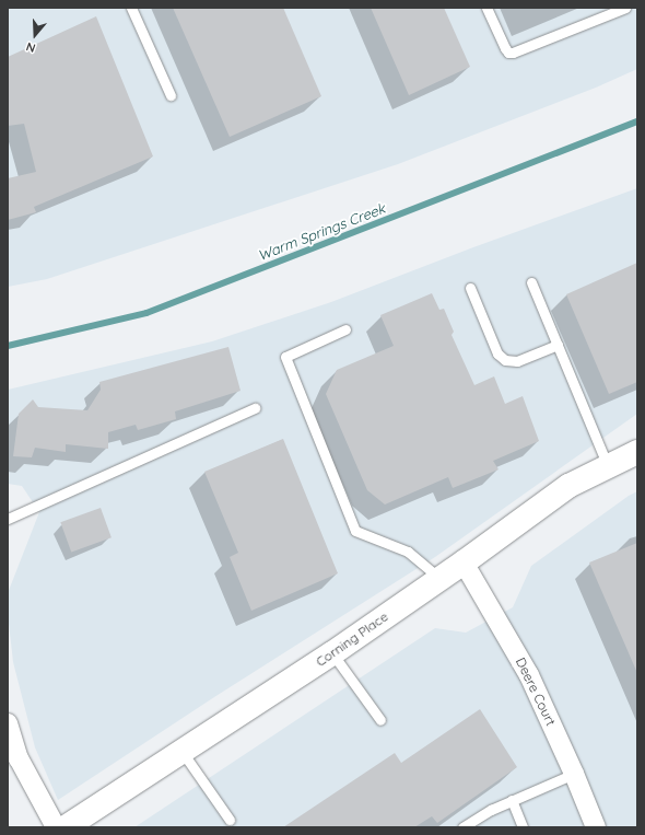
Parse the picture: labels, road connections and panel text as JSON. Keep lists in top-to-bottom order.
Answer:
{
  "streets": {
    "street": ["Corning Place", "Deere Court"]
  },
  "crossings": [
    ["Corning Place", "Deere Court"]
  ],
  "water": ["Warm Springs Creek"],
  "north": "bottom"
}
